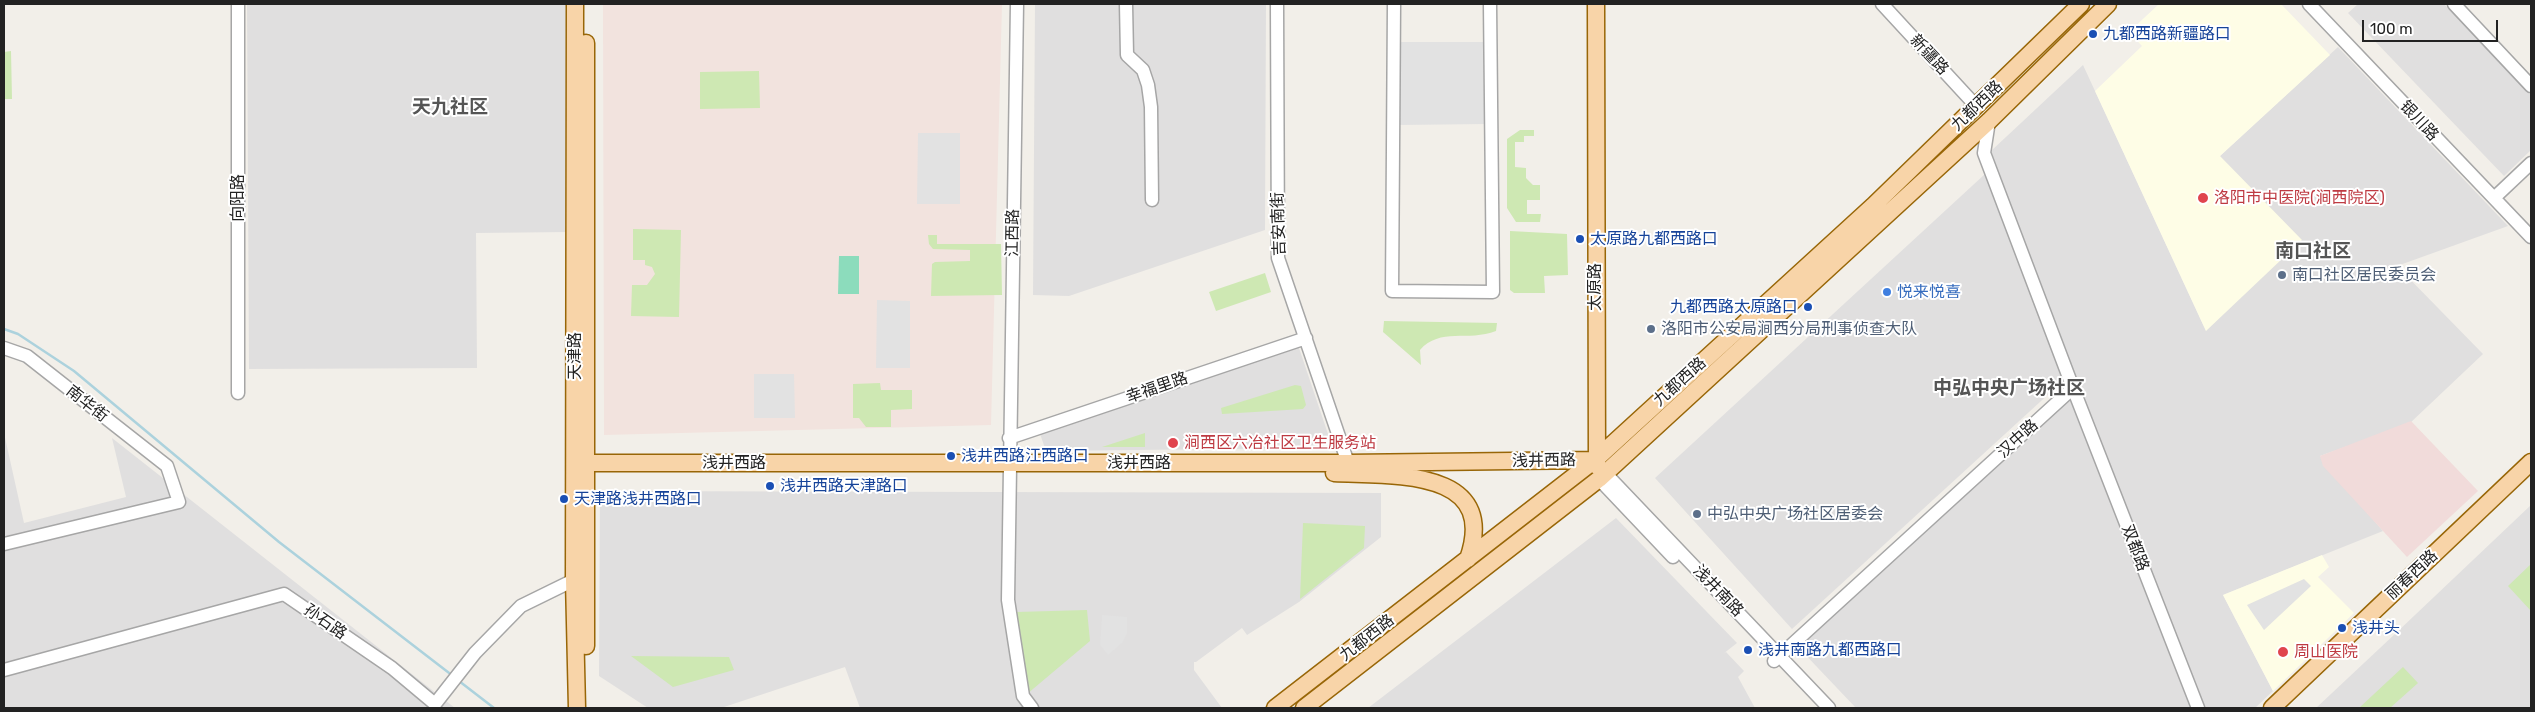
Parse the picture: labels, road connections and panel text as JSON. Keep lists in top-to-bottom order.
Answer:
{
  "streets": {
    "main road": [
      "九都西路",
      "太原路",
      "天津路",
      "浅井西路",
      "丽春西路"
    ],
    "street": [
      "新疆路",
      "银川路",
      "向阳路",
      "吉安南街",
      "江西路",
      "幸福里路",
      "南华街",
      "汉中路",
      "双都路",
      "浅井南路",
      "孙石路"
    ]
  },
  "crossings": [
    ["新疆路", "九都西路"],
    ["九都西路", "太原路"],
    ["九都西路", "浅井西路"],
    ["九都西路", "浅井南路"],
    ["吉安南街", "幸福里路"],
    ["吉安南街", "浅井西路"],
    ["江西路", "幸福里路"],
    ["江西路", "浅井西路"],
    ["太原路", "浅井西路"],
    ["太原路", "浅井南路"],
    ["天津路", "浅井西路"],
    ["天津路", "孙石路"],
    ["汉中路", "双都路"],
    ["汉中路", "浅井南路"]
  ],
  "districts": ["天九社区", "南口社区", "中弘中央广场社区"],
  "places": [
    "九都西路新疆路口",
    "洛阳市中医院(涧西院区)",
    "太原路九都西路口",
    "南口社区居民委员会",
    "悦来悦喜",
    "九都西路太原路口",
    "洛阳市公安局涧西分局刑事侦查大队",
    "涧西区六冶社区卫生服务站",
    "浅井西路江西路口",
    "浅井西路天津路口",
    "天津路浅井西路口",
    "中弘中央广场社区居委会",
    "浅井头",
    "浅井南路九都西路口",
    "周山医院"
  ],
  "scale_bar": "100 m"
}
